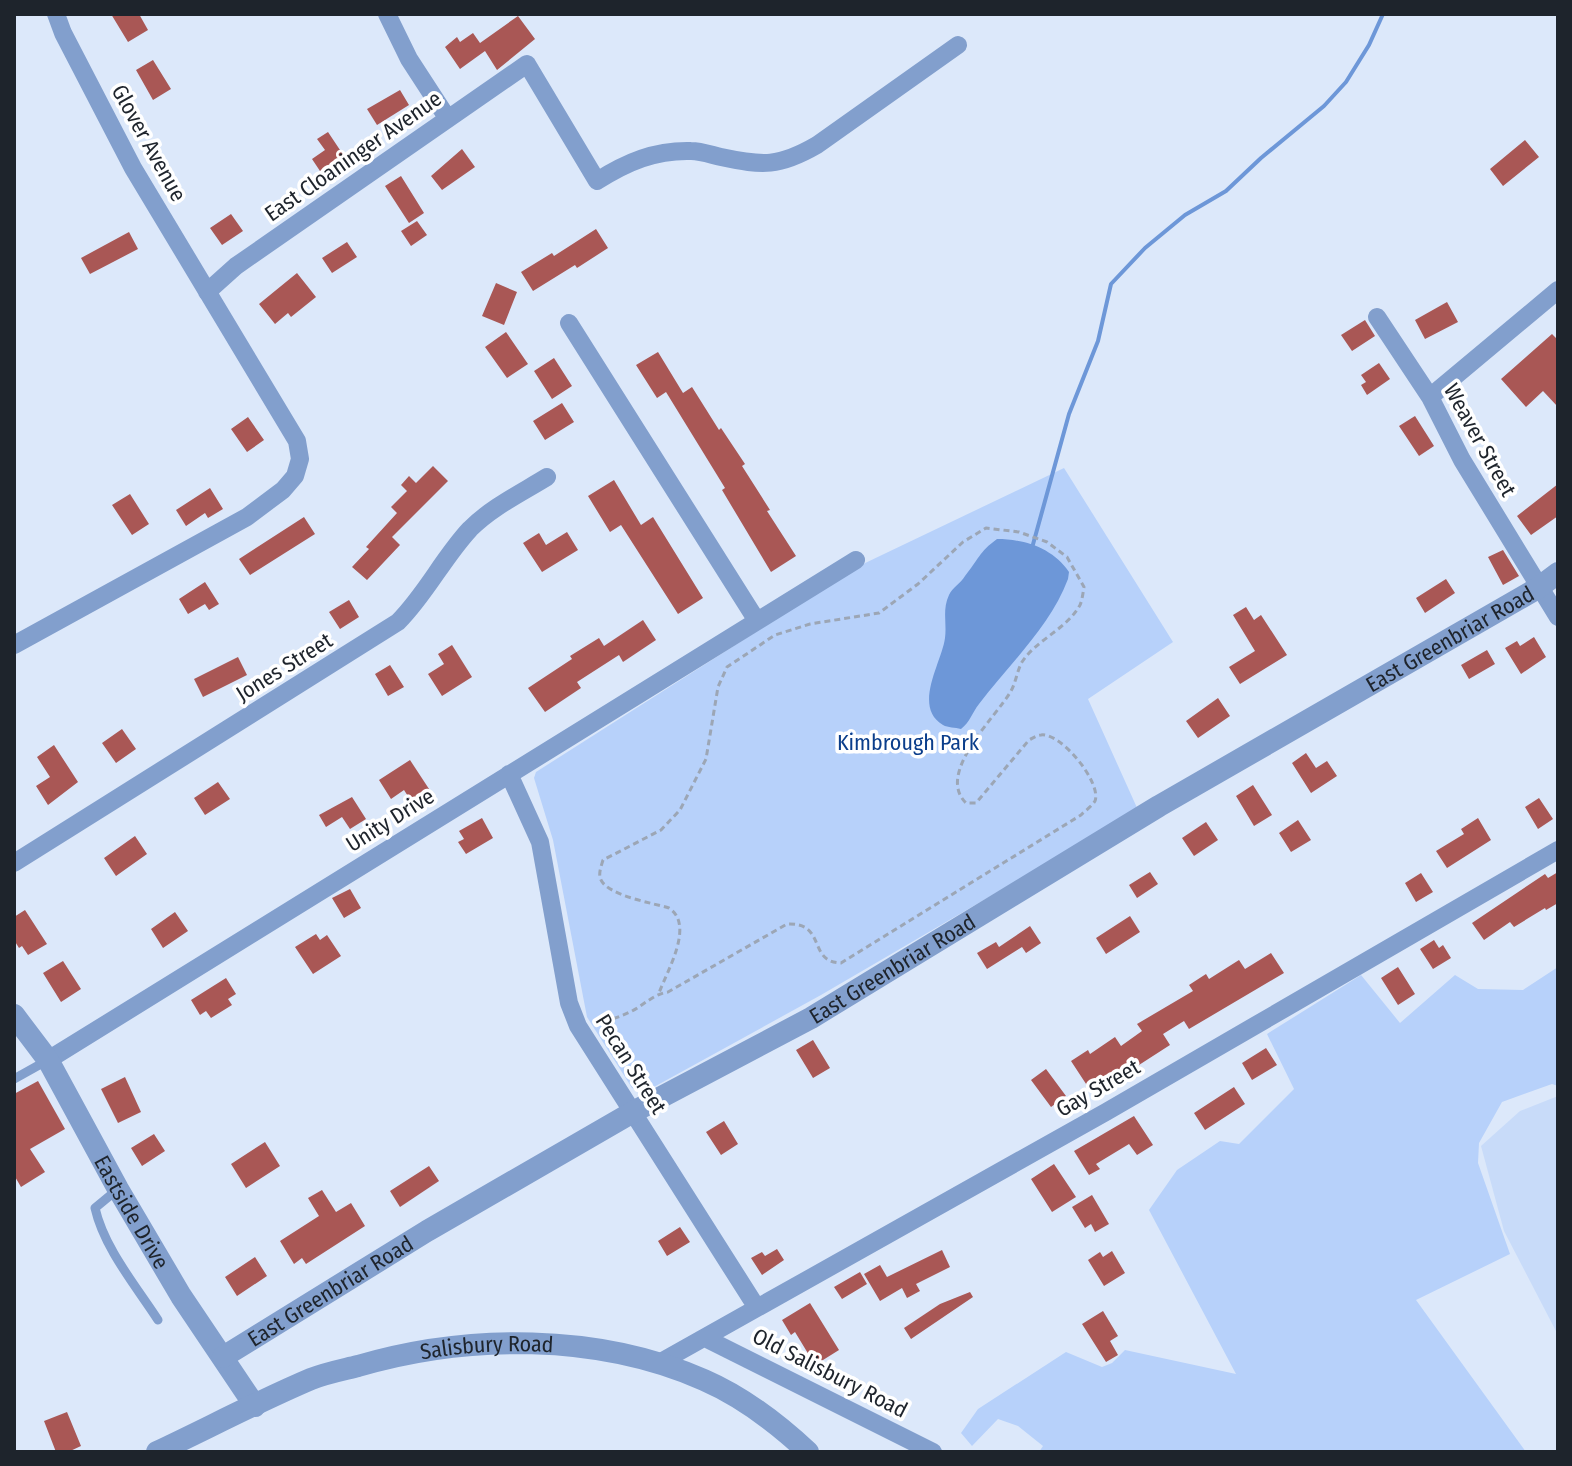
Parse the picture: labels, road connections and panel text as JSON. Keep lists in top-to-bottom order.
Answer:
{
  "streets": {
    "street": [
      "Glover Avenue",
      "East Cloaninger Avenue",
      "Weaver Street",
      "East Greenbriar Road",
      "Jones Street",
      "Unity Drive",
      "Pecan Street",
      "Gay Street",
      "Eastside Drive",
      "Salisbury Road",
      "Old Salisbury Road"
    ]
  },
  "crossings": [
    ["Glover Avenue", "East Cloaninger Avenue"],
    ["Weaver Street", "East Greenbriar Road"],
    ["East Greenbriar Road", "Pecan Street"],
    ["East Greenbriar Road", "Eastside Drive"],
    ["Unity Drive", "Pecan Street"],
    ["Unity Drive", "Eastside Drive"],
    ["Pecan Street", "Gay Street"],
    ["Gay Street", "Salisbury Road"],
    ["Gay Street", "Old Salisbury Road"],
    ["Eastside Drive", "Salisbury Road"]
  ],
  "parks": ["Kimbrough Park"]
}
